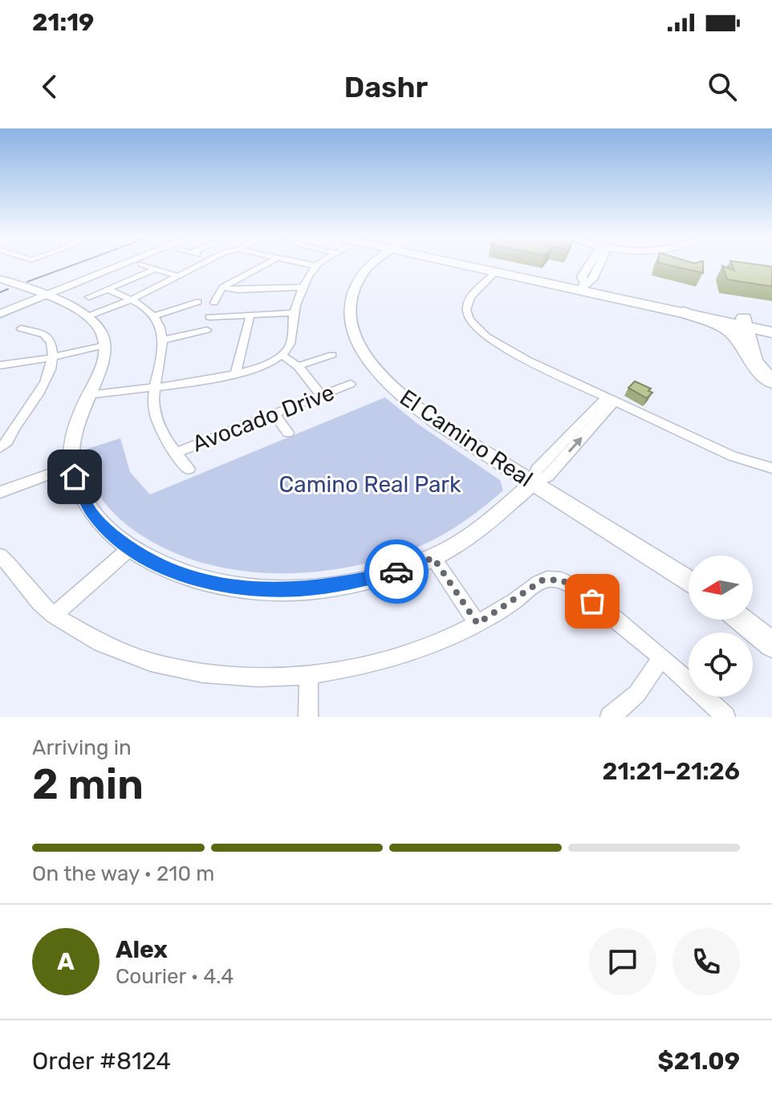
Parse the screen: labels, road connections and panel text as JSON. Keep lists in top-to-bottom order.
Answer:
{
  "streets": {
    "main road": ["El Camino Real"],
    "street": ["Avocado Drive"]
  },
  "parks": ["Camino Real Park"],
  "north": "left",
  "page": {
    "status": "21:19",
    "header": "Dashr",
    "heading": ["2 min", "Arriving in", "21:21–21:26"],
    "panel": [
      "Alex",
      "Courier · 4.4",
      "Order #8124",
      "$21.09"
    ],
    "bar": "On the way · 210 m",
    "round": "A"
  }
}
